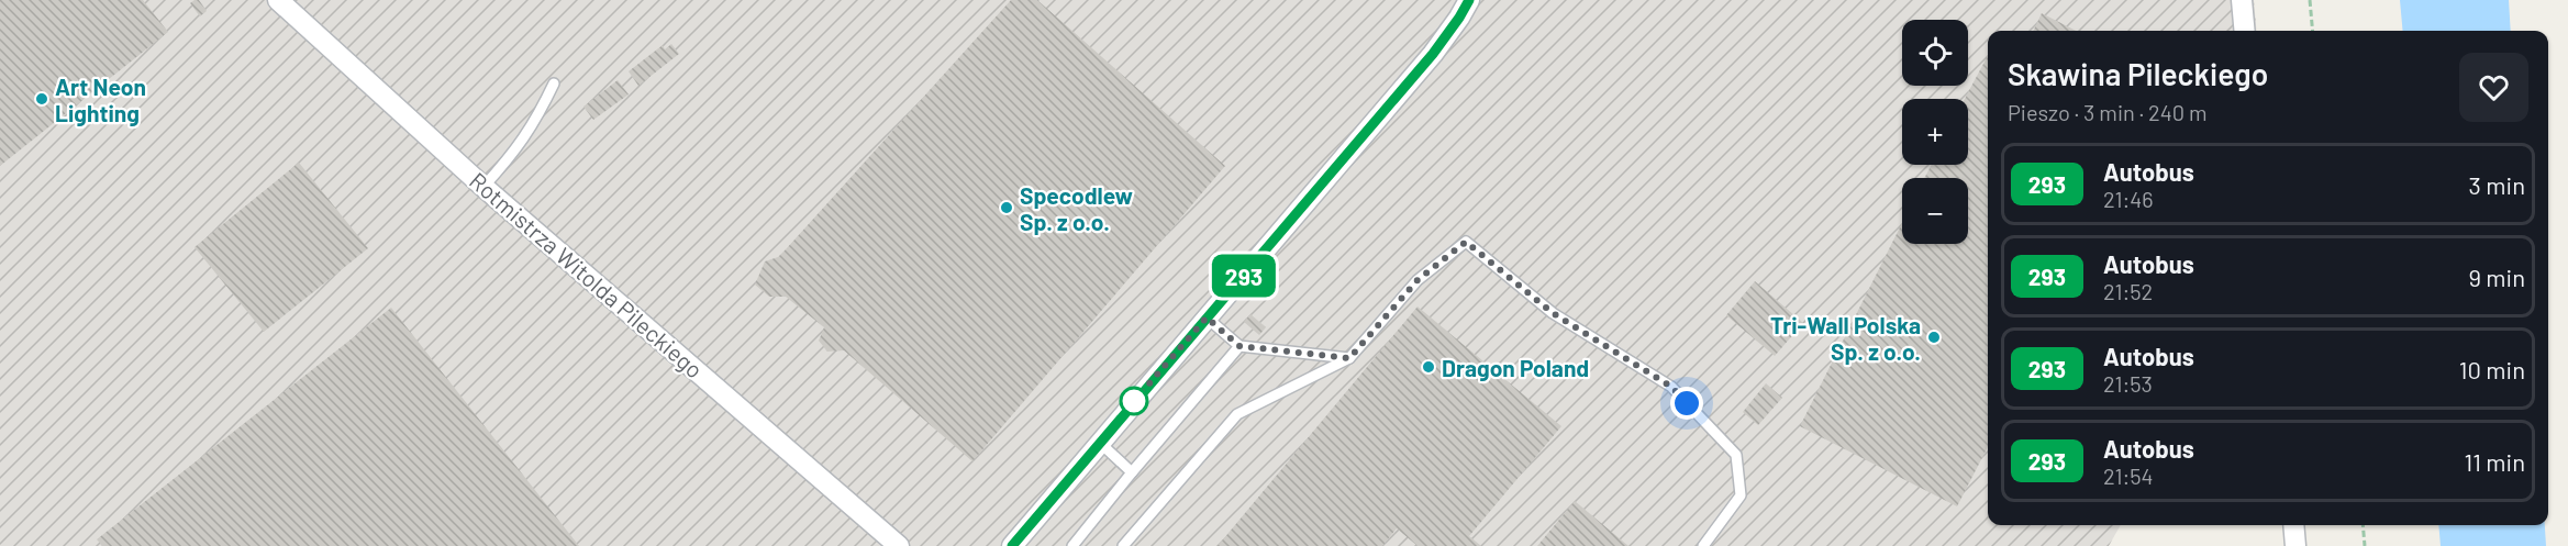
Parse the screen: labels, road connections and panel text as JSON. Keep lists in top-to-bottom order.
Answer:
{
  "streets": {
    "street": ["Rotmistrza Witolda Pileckiego"]
  },
  "places": [
    "Art Neon Lighting",
    "Specodlew Sp. z o.o.",
    "Tri-Wall Polska Sp. z o.o.",
    "Dragon Poland"
  ],
  "lines": ["bus line 293"],
  "page": {
    "on_map": "293",
    "map_buttons": ["+", "−"],
    "heading": ["Skawina Pileckiego", "Pieszo · 3 min · 240 m"],
    "list": [
      {
        "mark": "293",
        "name": "Autobus",
        "note": "21:46",
        "value": "3 min"
      },
      {
        "mark": "293",
        "name": "Autobus",
        "note": "21:52",
        "value": "9 min"
      },
      {
        "mark": "293",
        "name": "Autobus",
        "note": "21:53",
        "value": "10 min"
      },
      {
        "mark": "293",
        "name": "Autobus",
        "note": "21:54",
        "value": "11 min"
      }
    ]
  }
}
